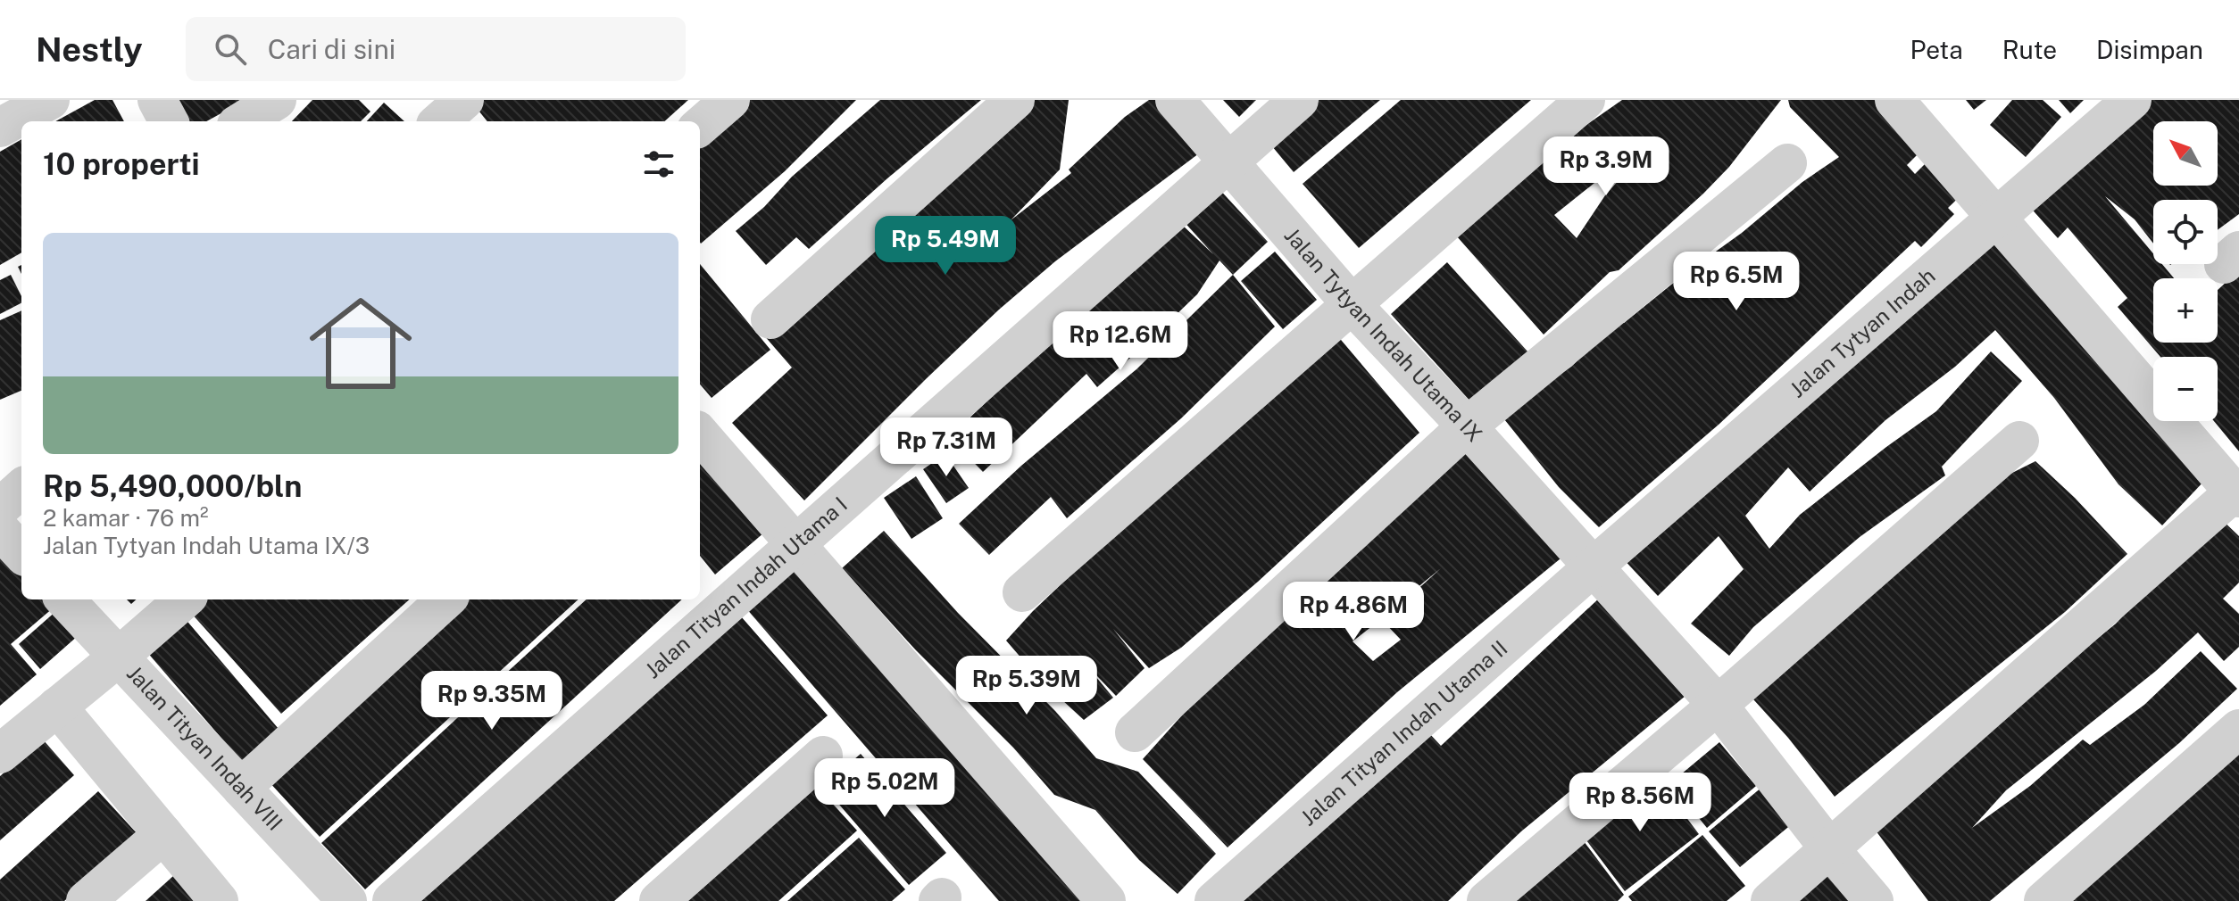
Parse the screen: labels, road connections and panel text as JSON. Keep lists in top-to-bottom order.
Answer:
{
  "streets": {
    "street": [
      "Jalan Tytyan Indah Utama IX",
      "Jalan Tytyan Indah",
      "Jalan Tityan Indah Utama I",
      "Jalan Tityan Indah Utama II",
      "Jalan Tityan Indah VIII"
    ]
  },
  "crossings": [
    ["Jalan Tytyan Indah Utama IX", "Jalan Tytyan Indah"],
    ["Jalan Tytyan Indah Utama IX", "Jalan Tityan Indah Utama I"],
    ["Jalan Tytyan Indah Utama IX", "Jalan Tityan Indah Utama II"],
    ["Jalan Tytyan Indah", "Jalan Tityan Indah Utama II"]
  ],
  "north": "top left",
  "page": {
    "header": "Nestly",
    "search": "Cari di sini",
    "nav": ["Peta", "Rute", "Disimpan"],
    "map_buttons": ["+", "−"],
    "heading": "10 properti",
    "price": [
      "Rp 3.9M",
      "Rp 5.49M",
      "Rp 6.5M",
      "Rp 12.6M",
      "Rp 7.31M",
      "Rp 4.86M",
      "Rp 5.39M",
      "Rp 9.35M",
      "Rp 5.02M",
      "Rp 8.56M"
    ],
    "list": [
      {
        "name": "Rp 5,490,000/bln",
        "note": "2 kamar · 76 m² · Jalan Tytyan Indah Utama IX/3"
      }
    ]
  }
}
